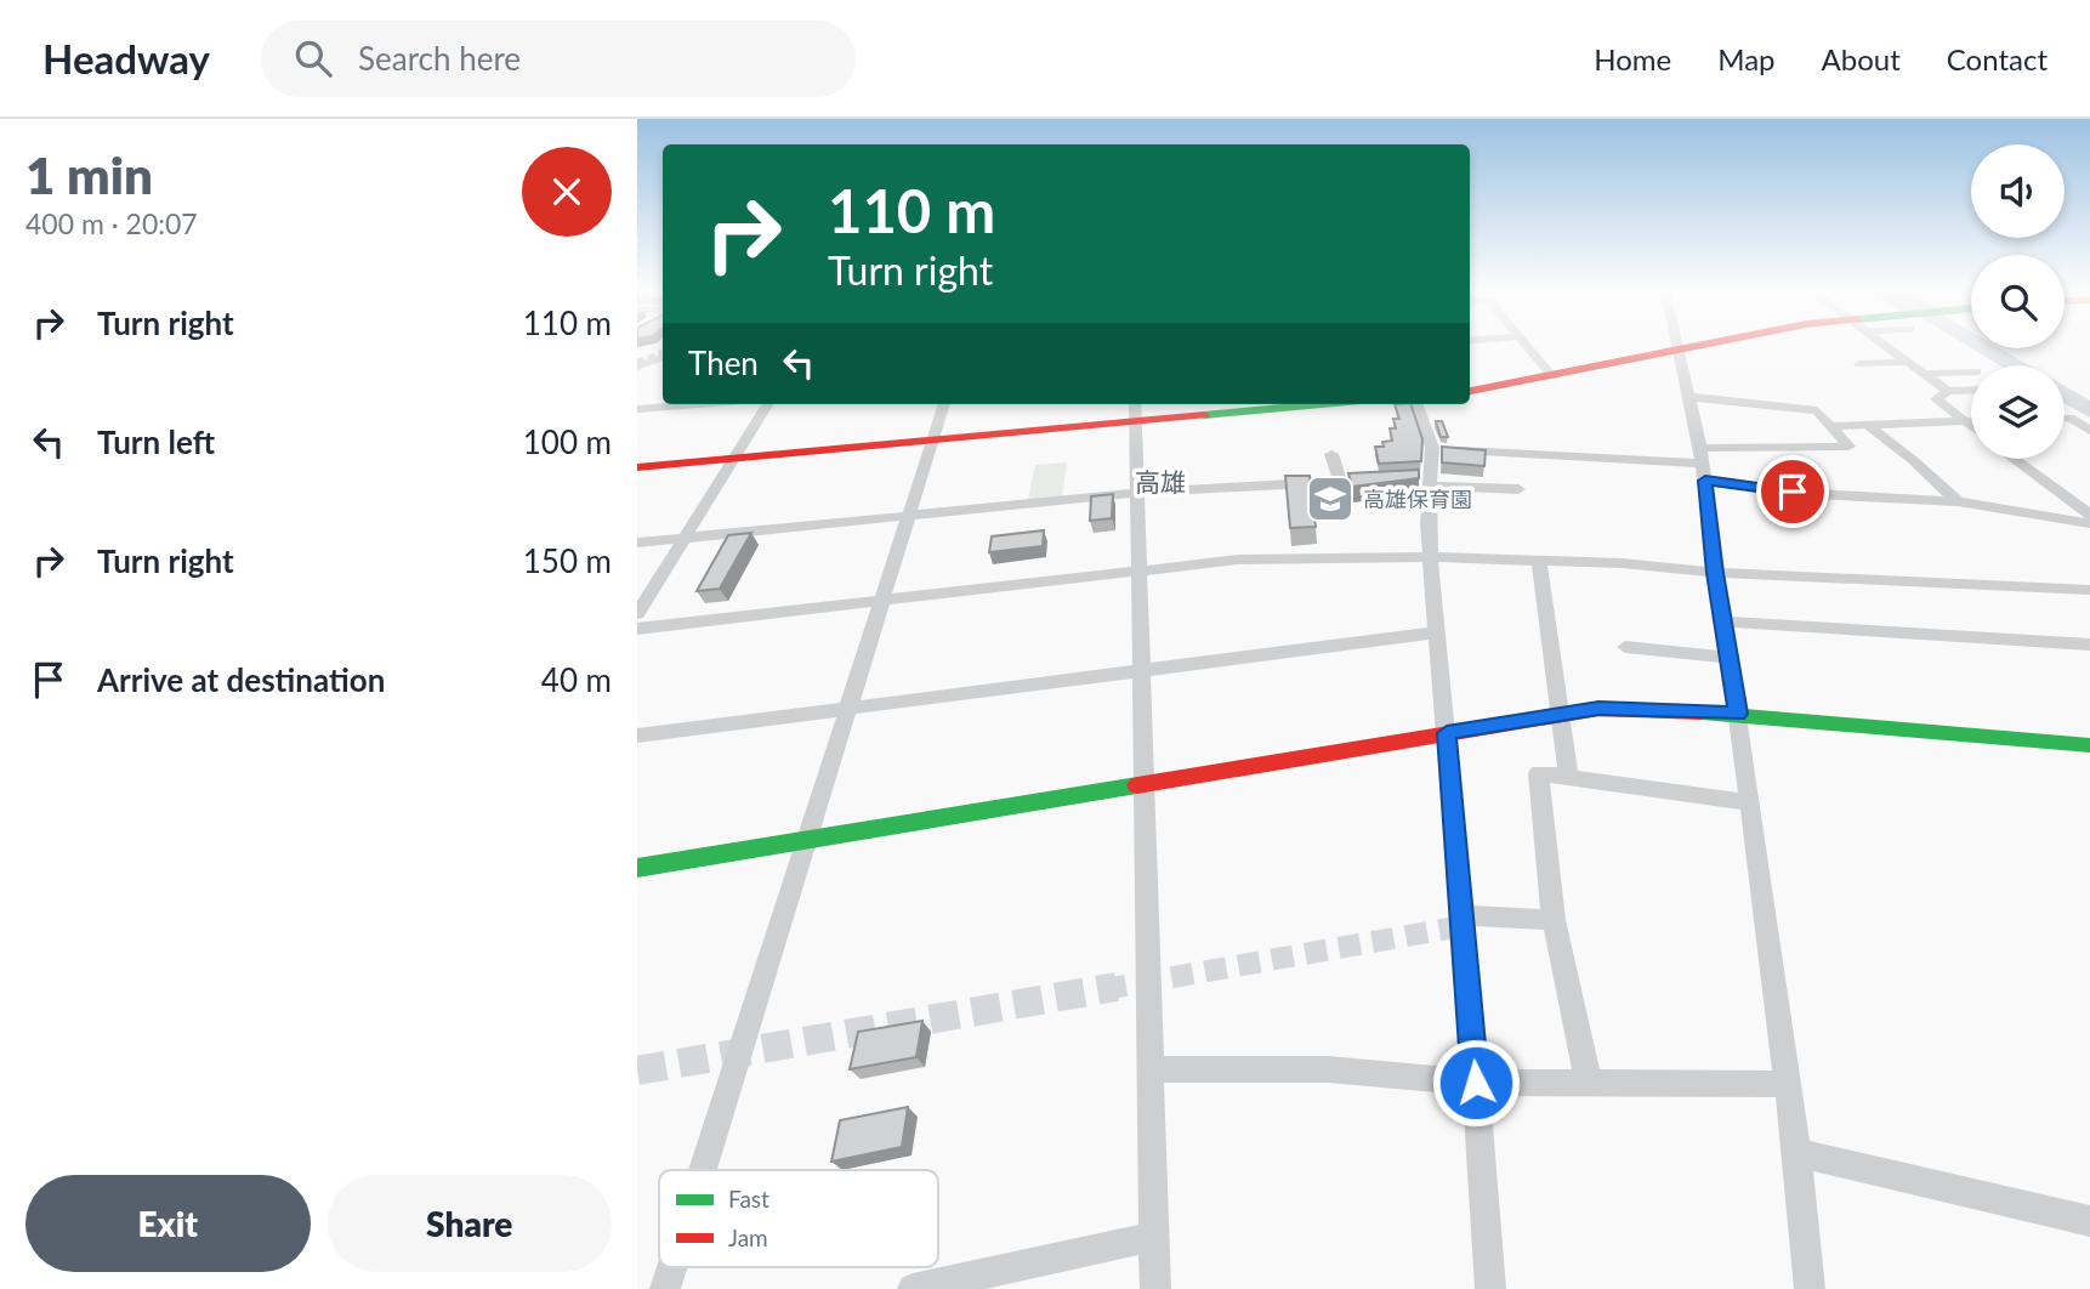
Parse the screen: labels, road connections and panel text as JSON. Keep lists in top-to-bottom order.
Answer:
{
  "districts": ["高雄"],
  "places": {
    "school or university": ["高雄保育園"]
  },
  "legend": ["Fast", "Jam"],
  "page": {
    "header": "Headway",
    "search": "Search here",
    "nav": [
      "Home",
      "Map",
      "About",
      "Contact"
    ],
    "heading": ["1 min", "400 m · 20:07"],
    "turn": ["110 m", "Turn right"],
    "list": [
      {
        "name": "Turn right",
        "value": "110 m"
      },
      {
        "name": "Turn left",
        "value": "100 m"
      },
      {
        "name": "Turn right",
        "value": "150 m"
      },
      {
        "name": "Arrive at destination",
        "value": "40 m"
      }
    ],
    "then": "Then",
    "buttons": ["Exit", "Share"]
  }
}
